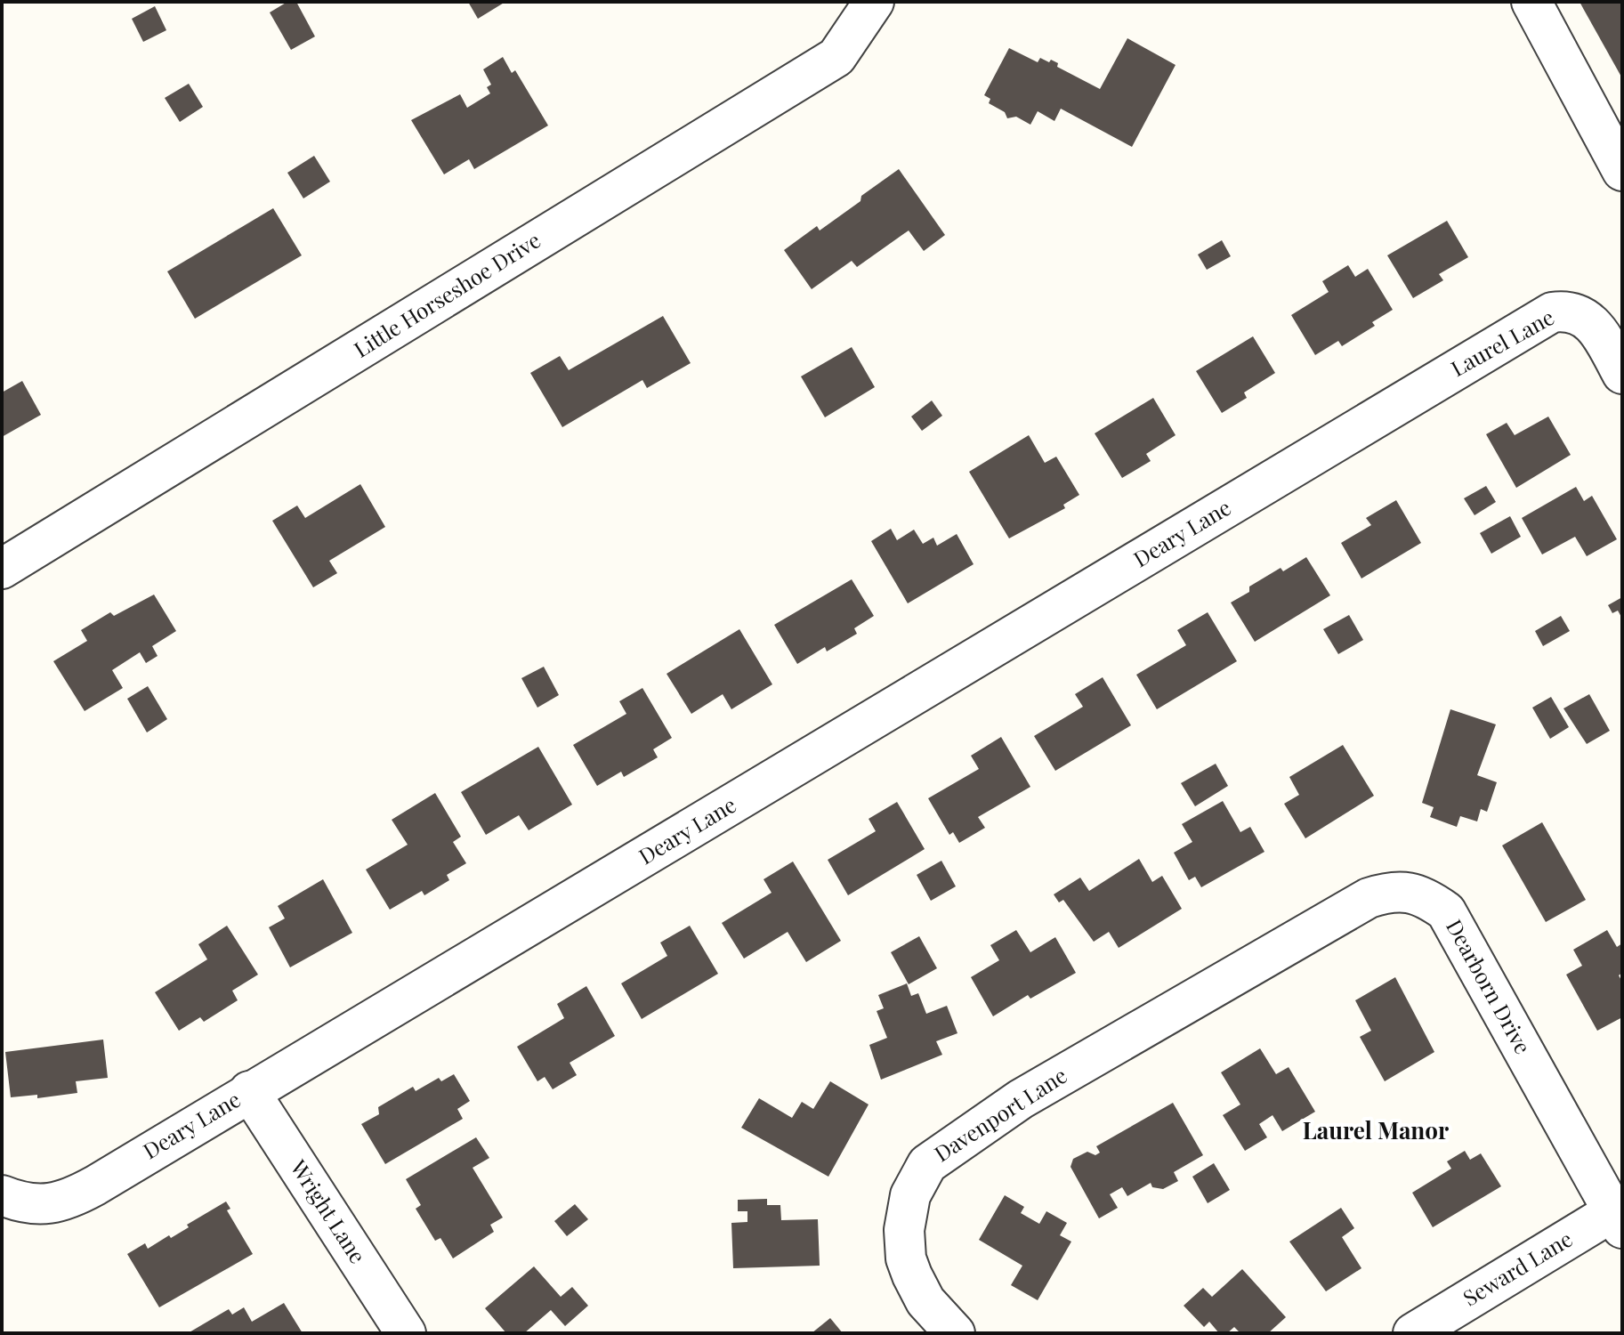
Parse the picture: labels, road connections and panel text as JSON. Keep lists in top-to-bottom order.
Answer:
{
  "streets": {
    "street": [
      "Little Horseshoe Drive",
      "Laurel Lane",
      "Deary Lane",
      "Dearborn Drive",
      "Davenport Lane",
      "Wright Lane",
      "Seward Lane"
    ]
  },
  "crossings": [
    ["Laurel Lane", "Deary Lane"],
    ["Deary Lane", "Wright Lane"],
    ["Dearborn Drive", "Davenport Lane"],
    ["Dearborn Drive", "Seward Lane"]
  ],
  "districts": ["Laurel Manor"]
}
